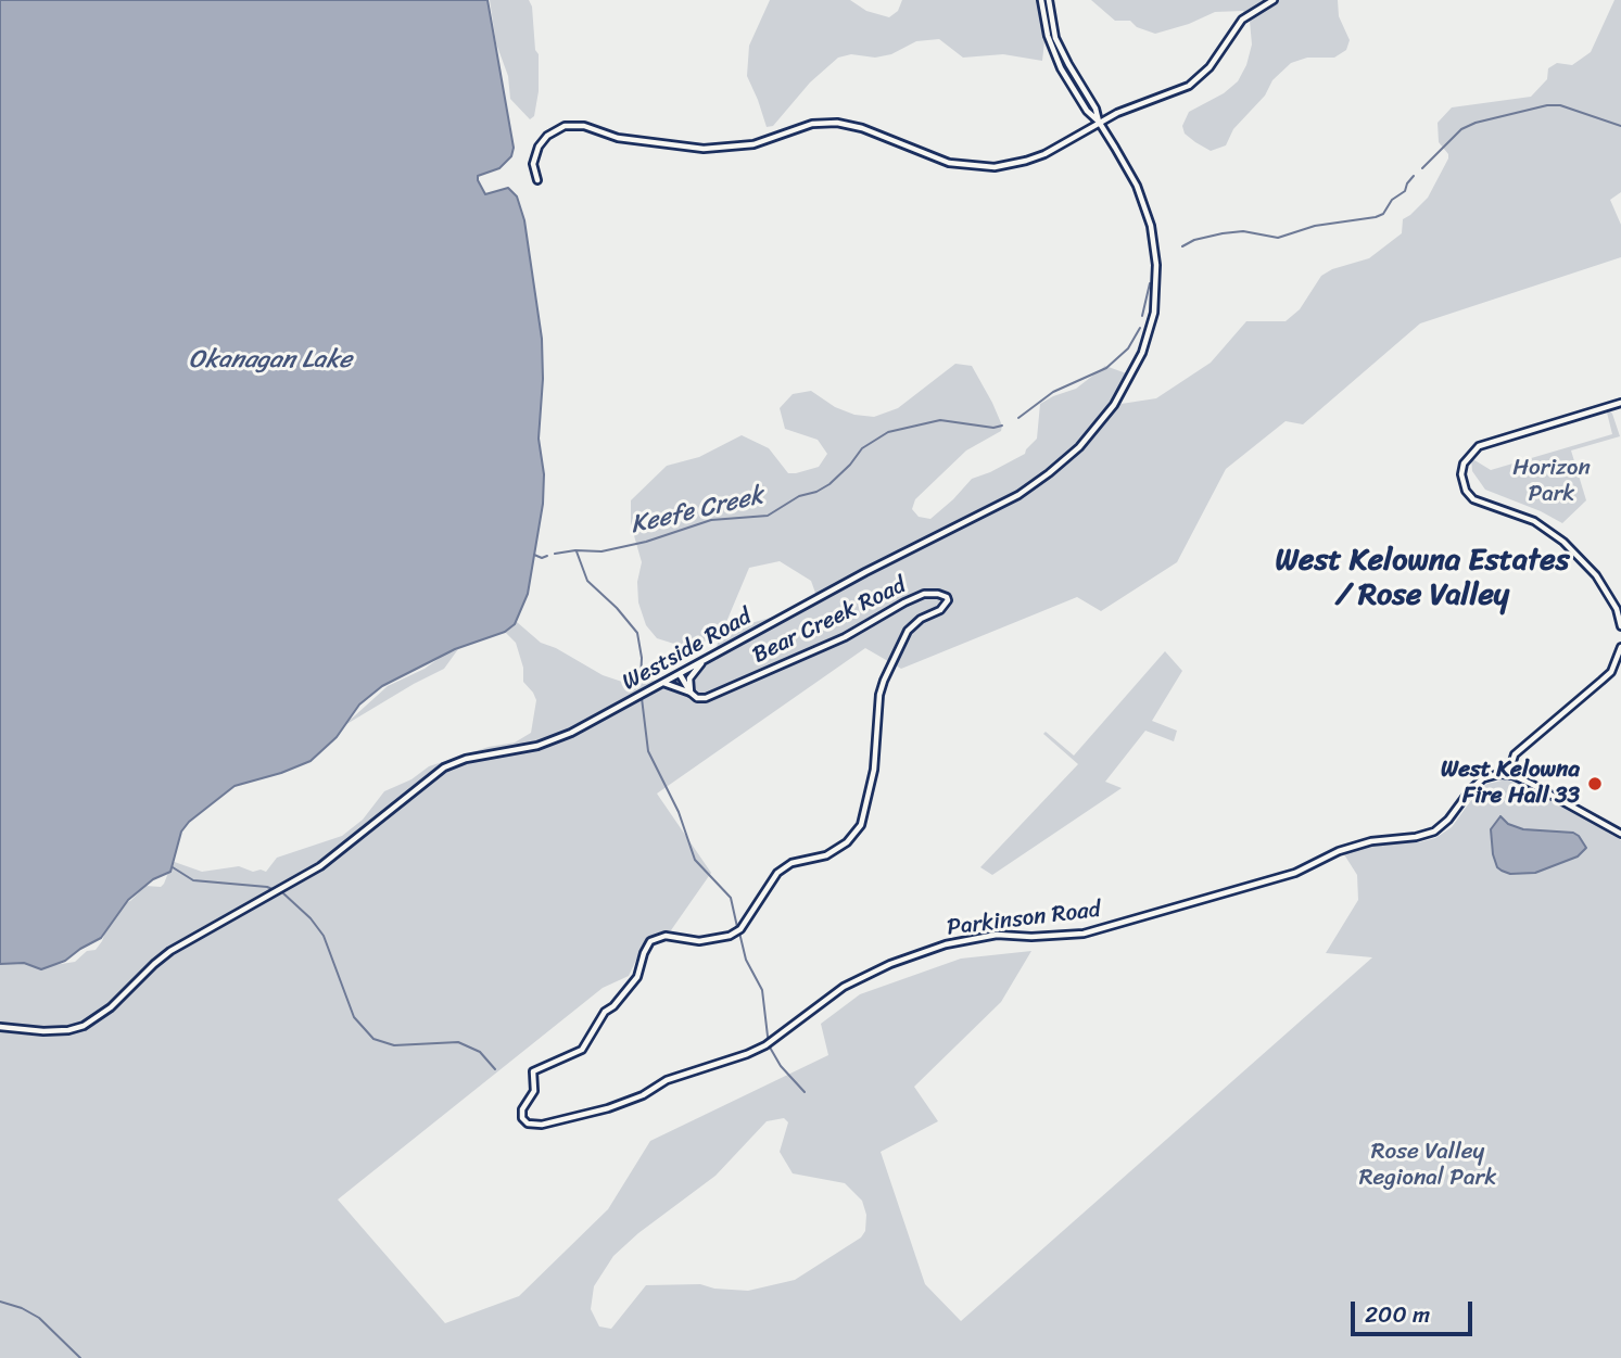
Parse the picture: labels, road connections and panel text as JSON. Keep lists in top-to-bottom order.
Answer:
{
  "streets": {
    "street": ["Bear Creek Road", "Westside Road", "Parkinson Road"]
  },
  "crossings": [
    ["Bear Creek Road", "Parkinson Road"]
  ],
  "districts": ["West Kelowna Estates / Rose Valley"],
  "water": ["Okanagan Lake", "Keefe Creek"],
  "parks": ["Horizon Park", "Rose Valley Regional Park"],
  "places": ["West Kelowna Fire Hall 33"],
  "scale_bar": "200 m"
}
